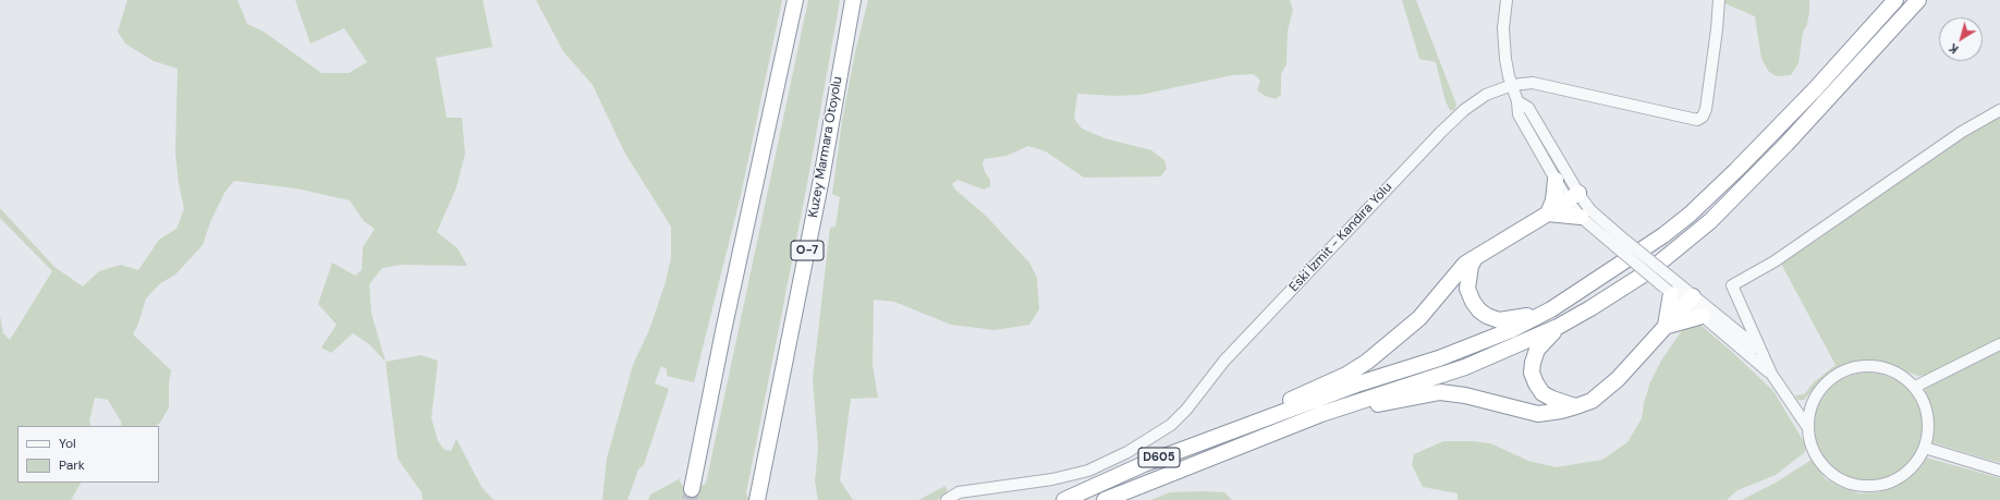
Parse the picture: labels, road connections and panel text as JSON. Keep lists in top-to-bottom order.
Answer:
{
  "streets": {
    "highway": ["Kuzey Marmara Otoyolu", "O-7", "D605"],
    "street": ["Eski İzmit - Kandıra Yolu"]
  },
  "legend": ["Yol", "Park"],
  "north": "bottom left"
}
